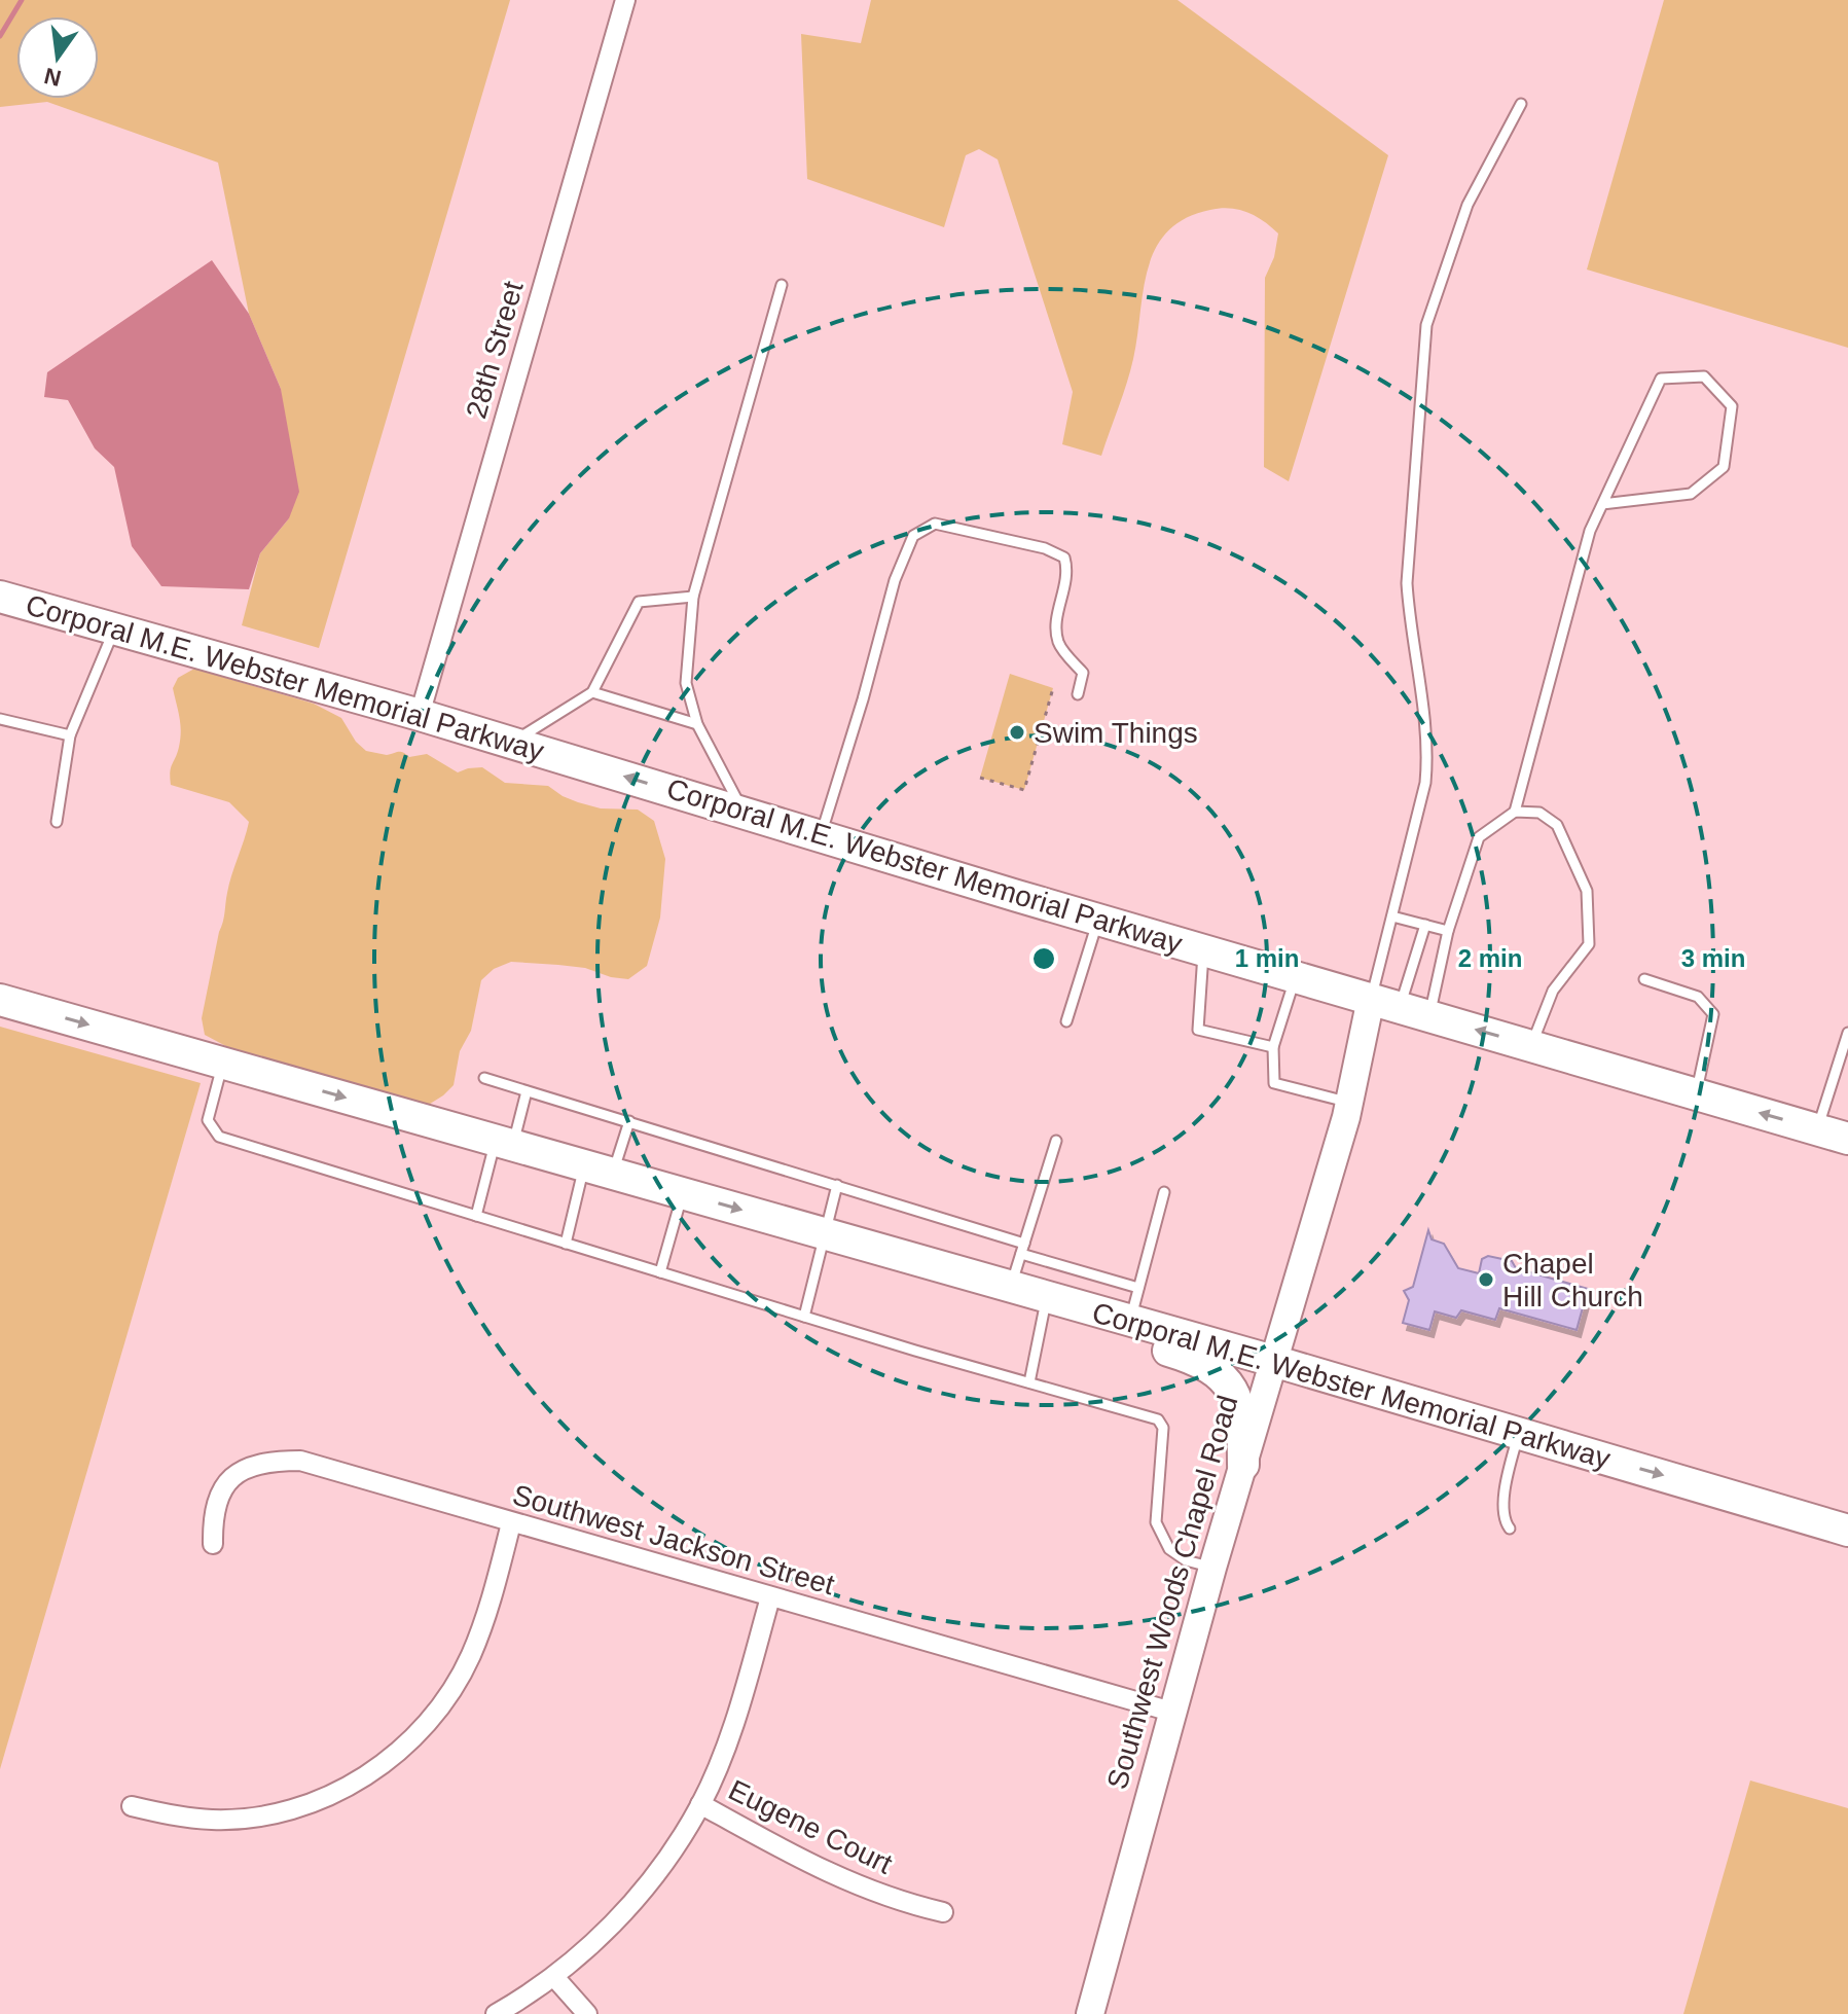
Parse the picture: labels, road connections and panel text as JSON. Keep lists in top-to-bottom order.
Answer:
{
  "streets": {
    "main road": ["Corporal M.E. Webster Memorial Parkway", "Southwest Woods Chapel Road"],
    "street": ["28th Street", "Southwest Jackson Street", "Eugene Court"]
  },
  "crossings": [
    ["28th Street", "Corporal M.E. Webster Memorial Parkway"],
    ["Corporal M.E. Webster Memorial Parkway", "Southwest Woods Chapel Road"],
    ["Southwest Jackson Street", "Southwest Woods Chapel Road"]
  ],
  "places": ["Swim Things", "Chapel Hill Church"],
  "north": "bottom",
  "rings": ["1 min", "2 min", "3 min"]
}
